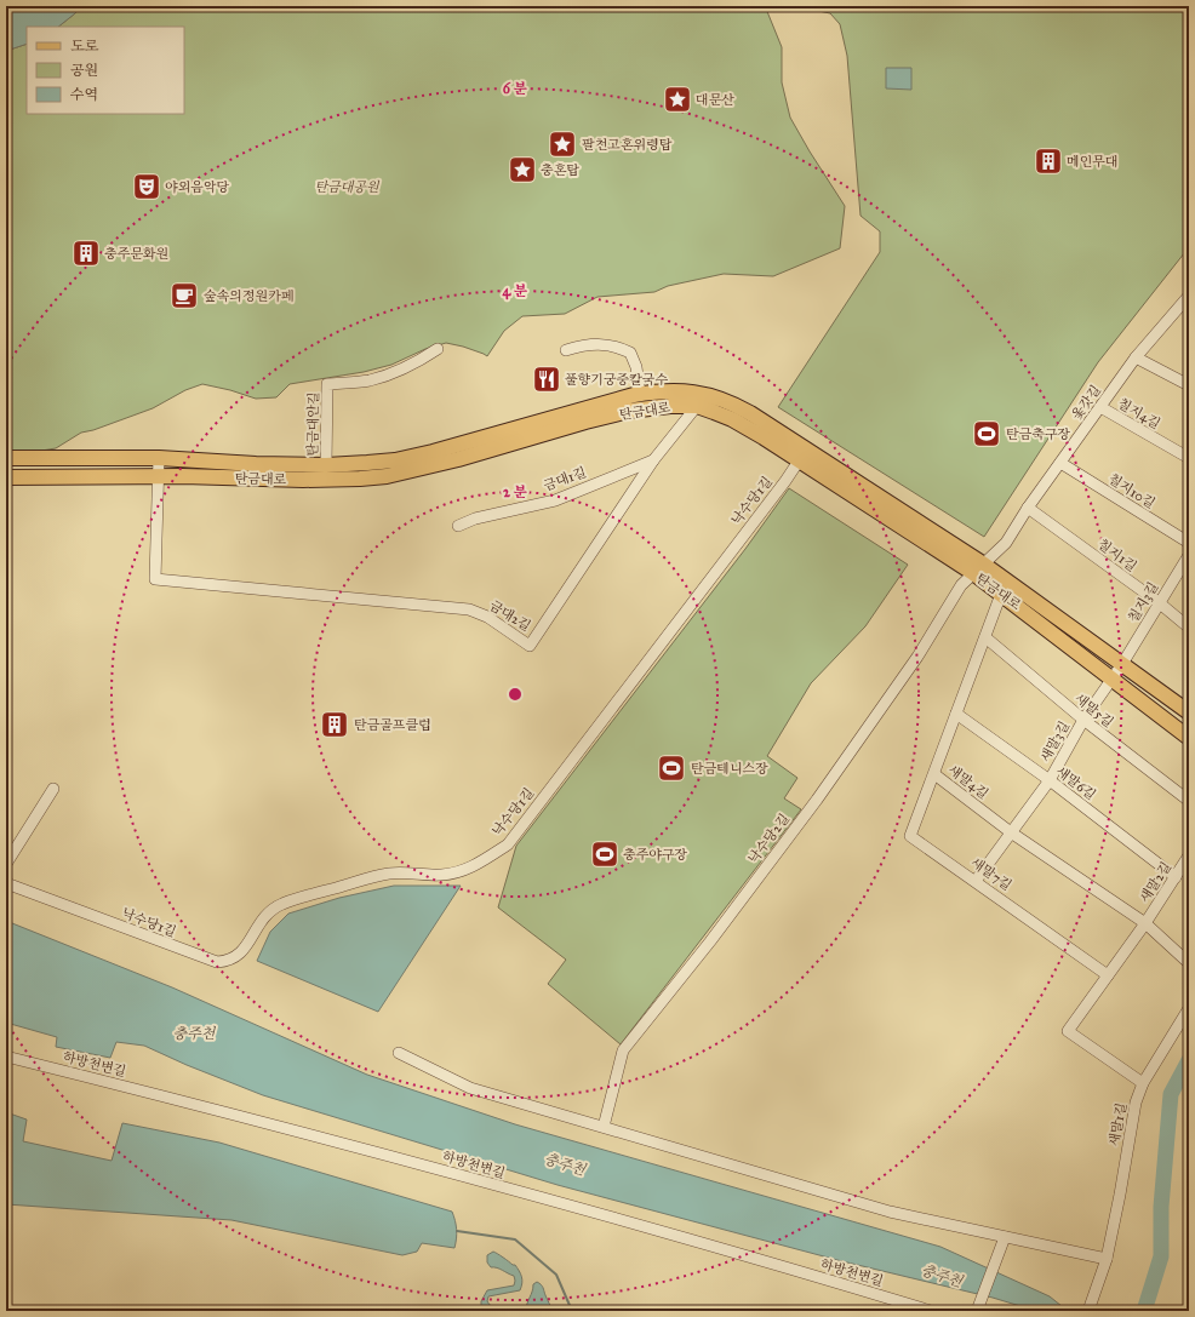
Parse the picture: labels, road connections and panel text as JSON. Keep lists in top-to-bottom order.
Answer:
{
  "streets": {
    "main road": ["탄금대로"],
    "street": [
      "옻갓길",
      "칠지4길",
      "탄금대안길",
      "금대1길",
      "칠지10길",
      "낙수당1길",
      "칠지1길",
      "칠지3길",
      "금대2길",
      "새말5길",
      "새말3길",
      "새말4길",
      "새말6길",
      "낙수당2길",
      "새말7길",
      "새말2길",
      "하방천변길",
      "새말1길"
    ]
  },
  "crossings": [
    ["옻갓길", "탄금대로"],
    ["옻갓길", "칠지4길"],
    ["옻갓길", "칠지10길"],
    ["옻갓길", "칠지1길"],
    ["옻갓길", "낙수당2길"],
    ["탄금대로", "탄금대안길"],
    ["탄금대로", "낙수당1길"],
    ["탄금대로", "칠지3길"],
    ["탄금대로", "금대2길"],
    ["탄금대로", "새말3길"],
    ["탄금대로", "새말4길"],
    ["탄금대로", "낙수당2길"],
    ["금대1길", "금대2길"],
    ["칠지1길", "칠지3길"],
    ["칠지3길", "새말3길"],
    ["새말5길", "새말3길"],
    ["새말5길", "새말4길"],
    ["새말3길", "새말4길"],
    ["새말3길", "새말6길"],
    ["새말3길", "새말7길"],
    ["새말4길", "새말6길"],
    ["새말4길", "새말7길"],
    ["새말4길", "새말2길"],
    ["새말6길", "새말2길"],
    ["새말7길", "새말2길"],
    ["새말2길", "새말1길"]
  ],
  "water": ["충주천"],
  "parks": ["탄금대공원"],
  "places": {
    "place": ["대문산", "팔천고혼위령탑", "충혼탑"],
    "building": ["메인무대", "충주문화원", "탄금골프클럽"],
    "theatre": ["야외음악당"],
    "cafe": ["숲속의정원카페"],
    "restaurant": ["풀향기궁중칼국수"],
    "sports": ["탄금축구장", "탄금테니스장", "충주야구장"]
  },
  "legend": ["도로", "공원", "수역"],
  "rings": ["6 분", "4 분", "2 분"]
}
